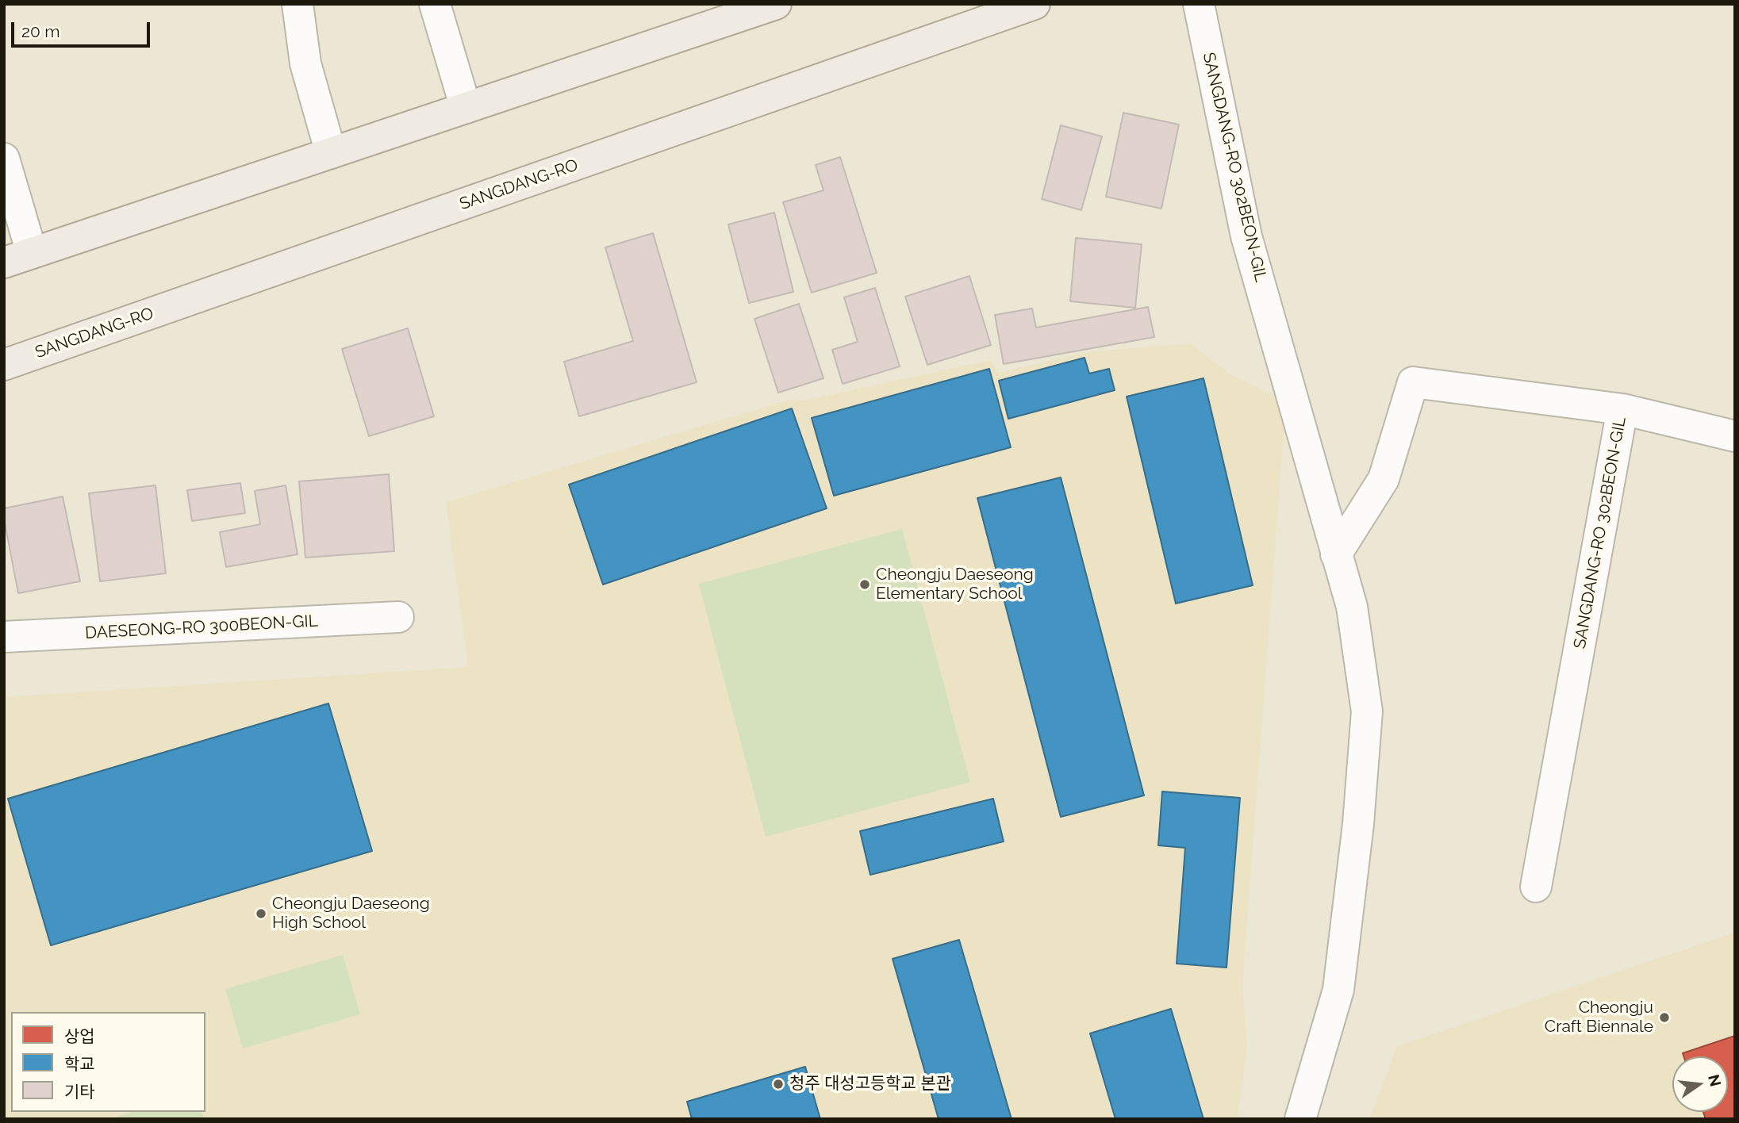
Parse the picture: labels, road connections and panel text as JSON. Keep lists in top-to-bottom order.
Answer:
{
  "streets": {
    "main road": ["SANGDANG-RO"],
    "street": ["SANGDANG-RO 302BEON-GIL", "DAESEONG-RO 300BEON-GIL"]
  },
  "places": [
    "Cheongju Daeseong Elementary School",
    "Cheongju Daeseong High School",
    "Cheongju Craft Biennale",
    "청주 대성고등학교 본관"
  ],
  "legend": ["상업", "학교", "기타"],
  "scale_bar": "20 m",
  "north": "right"
}
